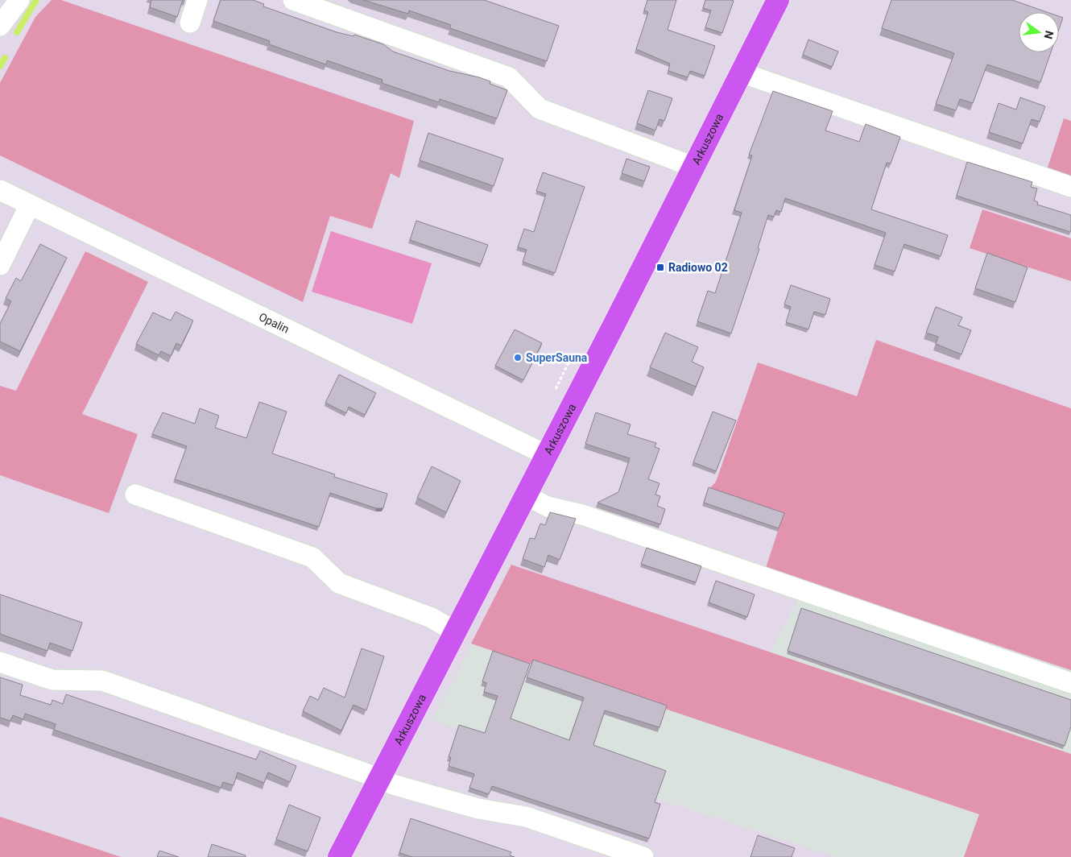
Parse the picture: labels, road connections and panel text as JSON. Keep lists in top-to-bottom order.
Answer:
{
  "streets": {
    "main road": ["Arkuszowa"],
    "street": ["Opalin"]
  },
  "crossings": [
    ["Arkuszowa", "Opalin"]
  ],
  "places": {
    "transit": ["Radiowo 02"],
    "other": ["SuperSauna"]
  },
  "north": "right"
}
